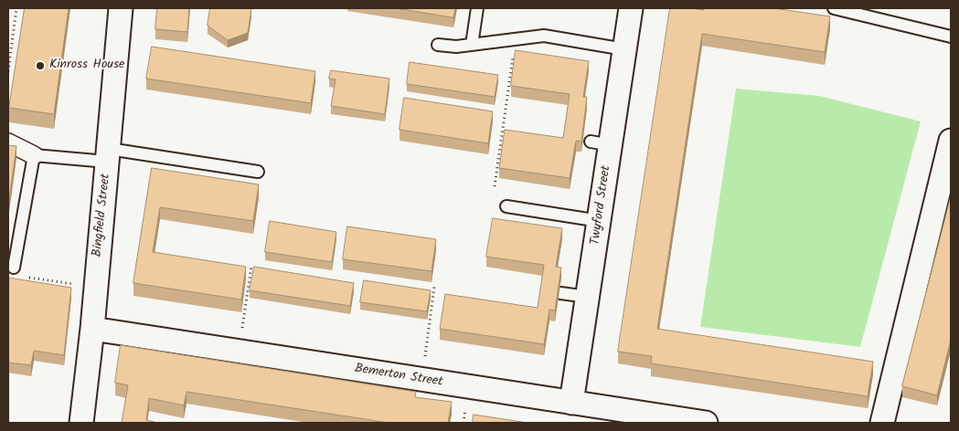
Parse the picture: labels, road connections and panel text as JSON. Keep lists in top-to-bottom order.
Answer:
{
  "streets": {
    "street": ["Twyford Street", "Bingfield Street", "Bemerton Street"]
  },
  "crossings": [
    ["Twyford Street", "Bemerton Street"],
    ["Bingfield Street", "Bemerton Street"]
  ],
  "places": ["Kinross House"]
}
